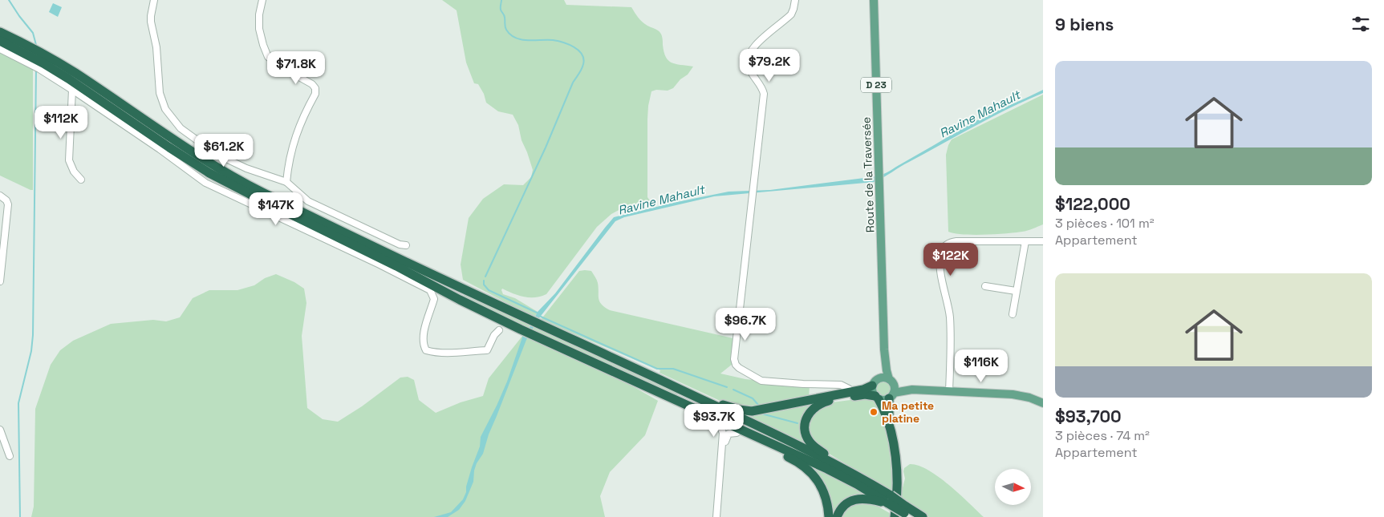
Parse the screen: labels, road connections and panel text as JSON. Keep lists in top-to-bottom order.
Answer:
{
  "streets": {
    "main road": ["D 23", "Route de la Traversée"]
  },
  "water": ["Ravine Mahault"],
  "places": ["Ma petite platine"],
  "north": "right",
  "page": {
    "heading": "9 biens",
    "list": [
      {
        "name": "$122,000",
        "note": "3 pièces · 101 m² · Appartement"
      },
      {
        "name": "$93,700",
        "note": "3 pièces · 74 m² · Appartement"
      }
    ],
    "price": [
      "$79.2K",
      "$71.8K",
      "$112K",
      "$61.2K",
      "$147K",
      "$122K",
      "$96.7K",
      "$116K",
      "$93.7K"
    ]
  }
}
